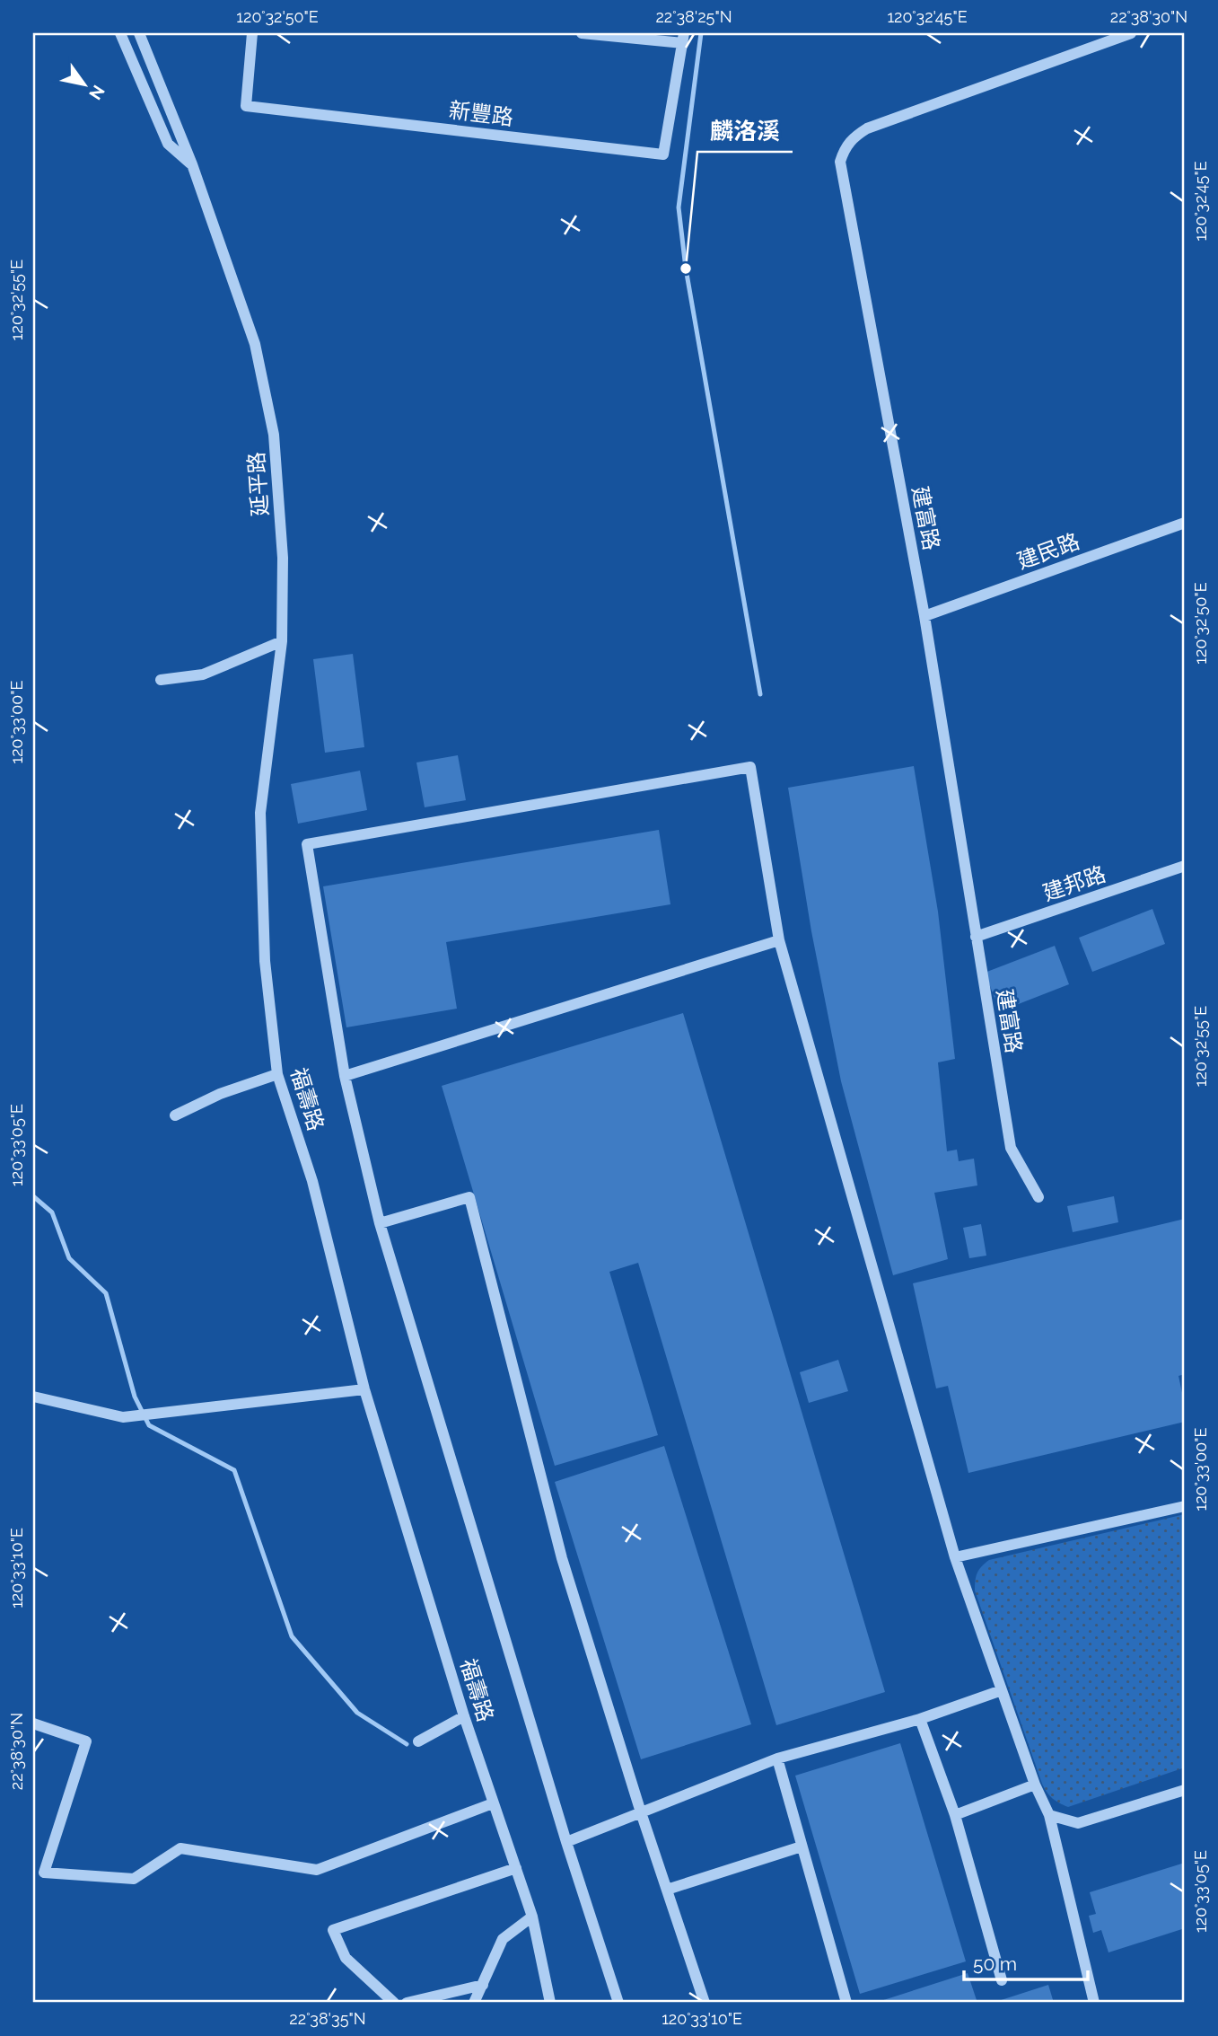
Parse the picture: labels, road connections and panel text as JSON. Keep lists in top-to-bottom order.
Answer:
{
  "streets": {
    "street": [
      "新豐路",
      "延平路",
      "建富路",
      "建民路",
      "建邦路",
      "福壽路"
    ]
  },
  "crossings": [
    ["延平路", "福壽路"],
    ["建富路", "建民路"],
    ["建富路", "建邦路"]
  ],
  "places": ["麟洛溪"],
  "scale_bar": "50 m",
  "north": "bottom right",
  "coordinates": [
    "120°32'50\"E",
    "22°38'25\"N",
    "120°32'45\"E",
    "22°38'30\"N",
    "120°32'55\"E",
    "120°33'00\"E",
    "120°33'05\"E",
    "120°33'10\"E",
    "22°38'35\"N"
  ]
}
